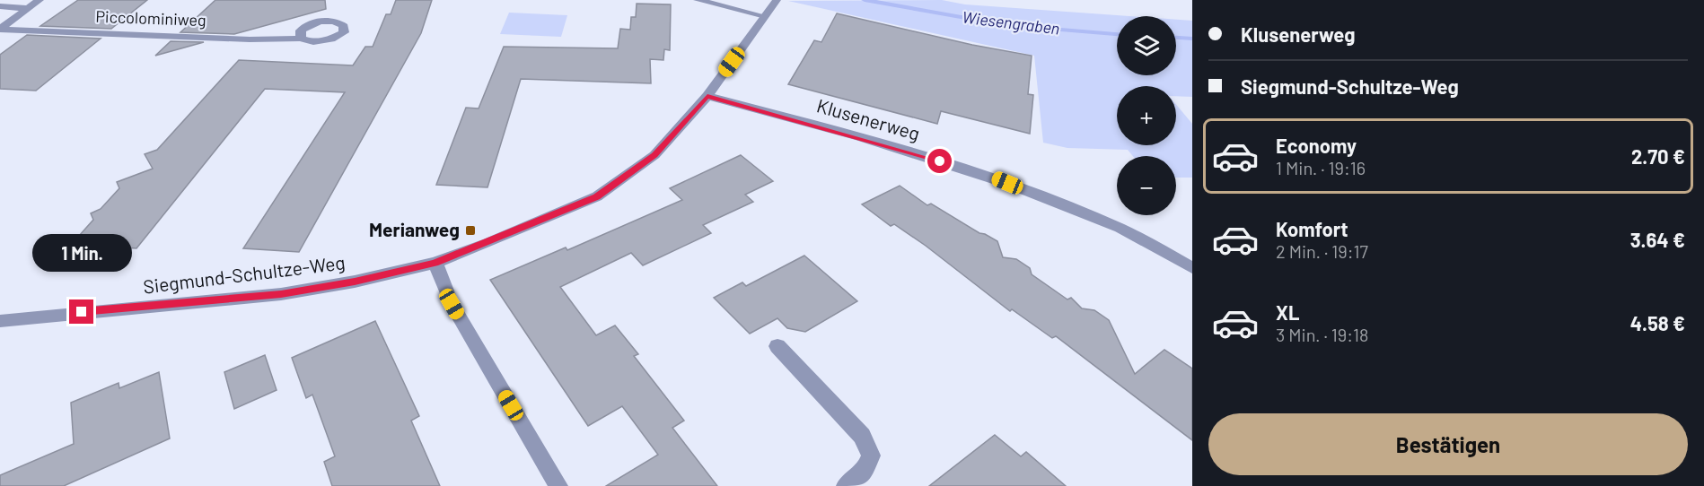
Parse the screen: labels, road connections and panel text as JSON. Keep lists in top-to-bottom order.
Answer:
{
  "streets": {
    "street": ["Piccolominiweg", "Klusenerweg", "Siegmund-Schultze-Weg"]
  },
  "crossings": [
    ["Klusenerweg", "Siegmund-Schultze-Weg"]
  ],
  "water": ["Wiesengraben"],
  "places": {
    "transit": ["Merianweg"]
  },
  "page": {
    "banner": ["Klusenerweg", "Siegmund-Schultze-Weg"],
    "map_buttons": ["+", "−"],
    "list": [
      {
        "name": "Economy",
        "note": "1 Min. · 19:16",
        "value": "2.70 €"
      },
      {
        "name": "Komfort",
        "note": "2 Min. · 19:17",
        "value": "3.64 €"
      },
      {
        "name": "XL",
        "note": "3 Min. · 19:18",
        "value": "4.58 €"
      }
    ],
    "bubble": "1 Min.",
    "buttons": "Bestätigen"
  }
}
